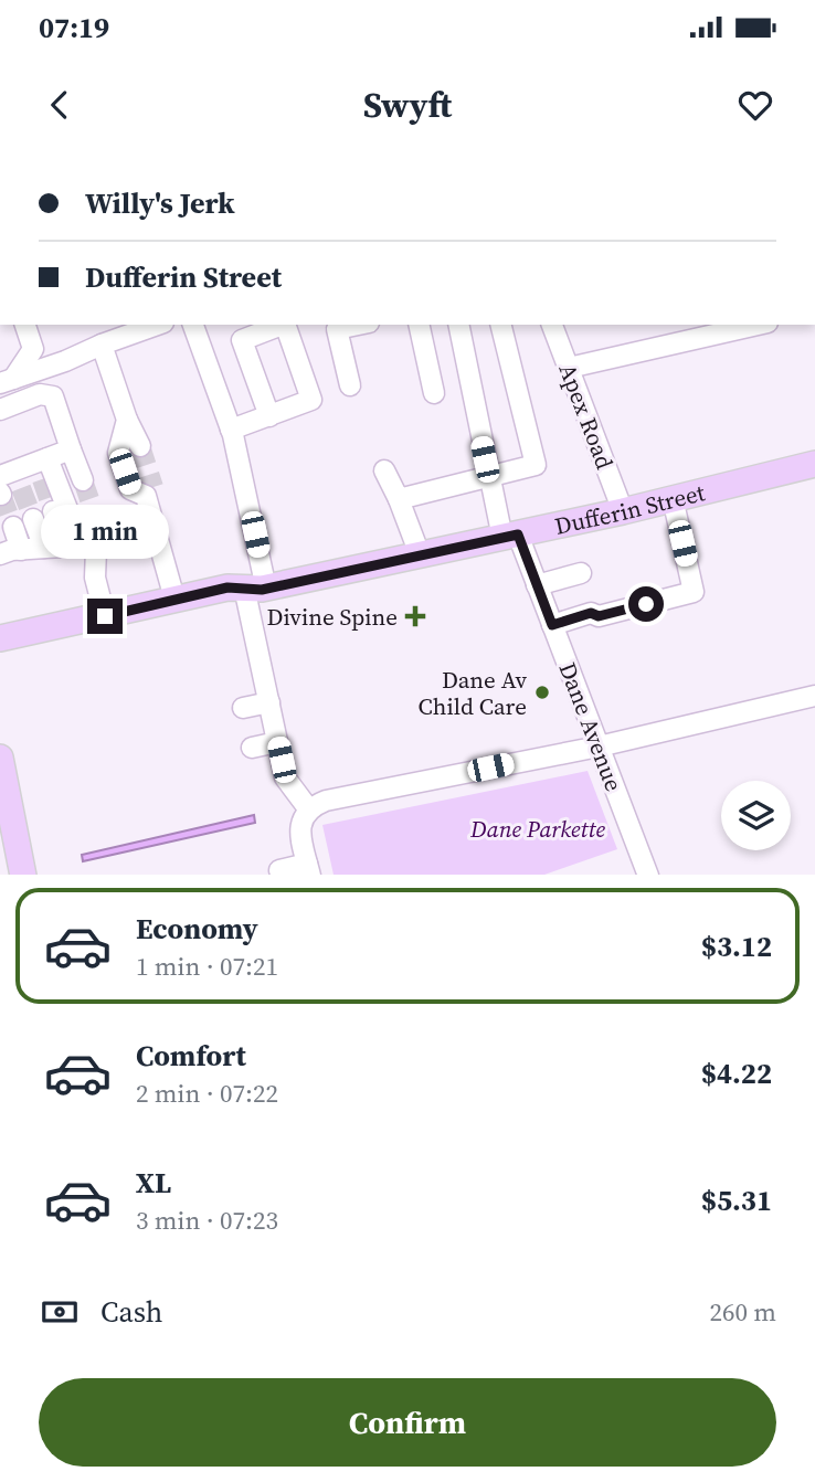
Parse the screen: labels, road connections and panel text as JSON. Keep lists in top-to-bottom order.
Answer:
{
  "streets": {
    "main road": ["Dufferin Street"],
    "street": ["Apex Road", "Dane Avenue"]
  },
  "crossings": [
    ["Apex Road", "Dufferin Street"],
    ["Dufferin Street", "Dane Avenue"]
  ],
  "parks": ["Dane Parkette"],
  "places": {
    "health": ["Divine Spine"],
    "other": ["Dane Av Child Care"]
  },
  "page": {
    "status": "07:19",
    "header": "Swyft",
    "banner": ["Willy's Jerk", "Dufferin Street"],
    "bubble": "1 min",
    "list": [
      {
        "name": "Economy",
        "note": "1 min · 07:21",
        "value": "$3.12"
      },
      {
        "name": "Comfort",
        "note": "2 min · 07:22",
        "value": "$4.22"
      },
      {
        "name": "XL",
        "note": "3 min · 07:23",
        "value": "$5.31"
      }
    ],
    "pay": ["Cash", "260 m"],
    "buttons": "Confirm"
  }
}
